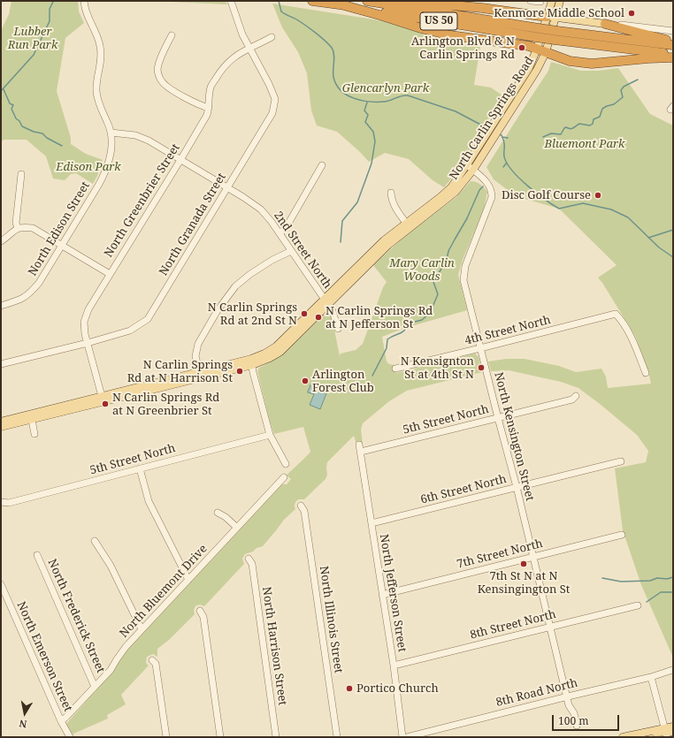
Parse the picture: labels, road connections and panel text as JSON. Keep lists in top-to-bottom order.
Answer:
{
  "streets": {
    "highway": ["US 50"],
    "main road": ["North Carlin Springs Road"],
    "street": [
      "North Greenbrier Street",
      "North Granada Street",
      "North Edison Street",
      "2nd Street North",
      "4th Street North",
      "5th Street North",
      "North Kensington Street",
      "6th Street North",
      "7th Street North",
      "North Bluemont Drive",
      "North Jefferson Street",
      "North Frederick Street",
      "North Illinois Street",
      "8th Street North",
      "North Harrison Street",
      "North Emerson Street",
      "8th Road North"
    ]
  },
  "crossings": [
    ["North Carlin Springs Road", "North Greenbrier Street"],
    ["North Carlin Springs Road", "2nd Street North"],
    ["North Carlin Springs Road", "North Kensington Street"],
    ["North Greenbrier Street", "North Granada Street"],
    ["North Greenbrier Street", "2nd Street North"],
    ["North Granada Street", "2nd Street North"],
    ["North Edison Street", "2nd Street North"],
    ["4th Street North", "North Kensington Street"],
    ["5th Street North", "North Kensington Street"],
    ["5th Street North", "North Jefferson Street"],
    ["North Kensington Street", "6th Street North"],
    ["North Kensington Street", "7th Street North"],
    ["North Kensington Street", "8th Street North"],
    ["North Kensington Street", "8th Road North"],
    ["6th Street North", "North Jefferson Street"],
    ["7th Street North", "North Jefferson Street"],
    ["North Bluemont Drive", "North Frederick Street"],
    ["North Bluemont Drive", "North Emerson Street"],
    ["North Jefferson Street", "8th Street North"]
  ],
  "parks": [
    "Lubber Run Park",
    "Glencarlyn Park",
    "Bluemont Park",
    "Edison Park",
    "Mary Carlin Woods"
  ],
  "places": [
    "Kenmore Middle School",
    "Arlington Blvd & N Carlin Springs Rd",
    "Disc Golf Course",
    "N Carlin Springs Rd at 2nd St N",
    "N Carlin Springs Rd at N Jefferson St",
    "N Kensignton St at 4th St N",
    "N Carlin Springs Rd at N Harrison St",
    "Arlington Forest Club",
    "N Carlin Springs Rd at N Greenbrier St",
    "7th St N at N Kensingington St",
    "Portico Church"
  ],
  "scale_bar": "100 m",
  "north": "bottom"
}
